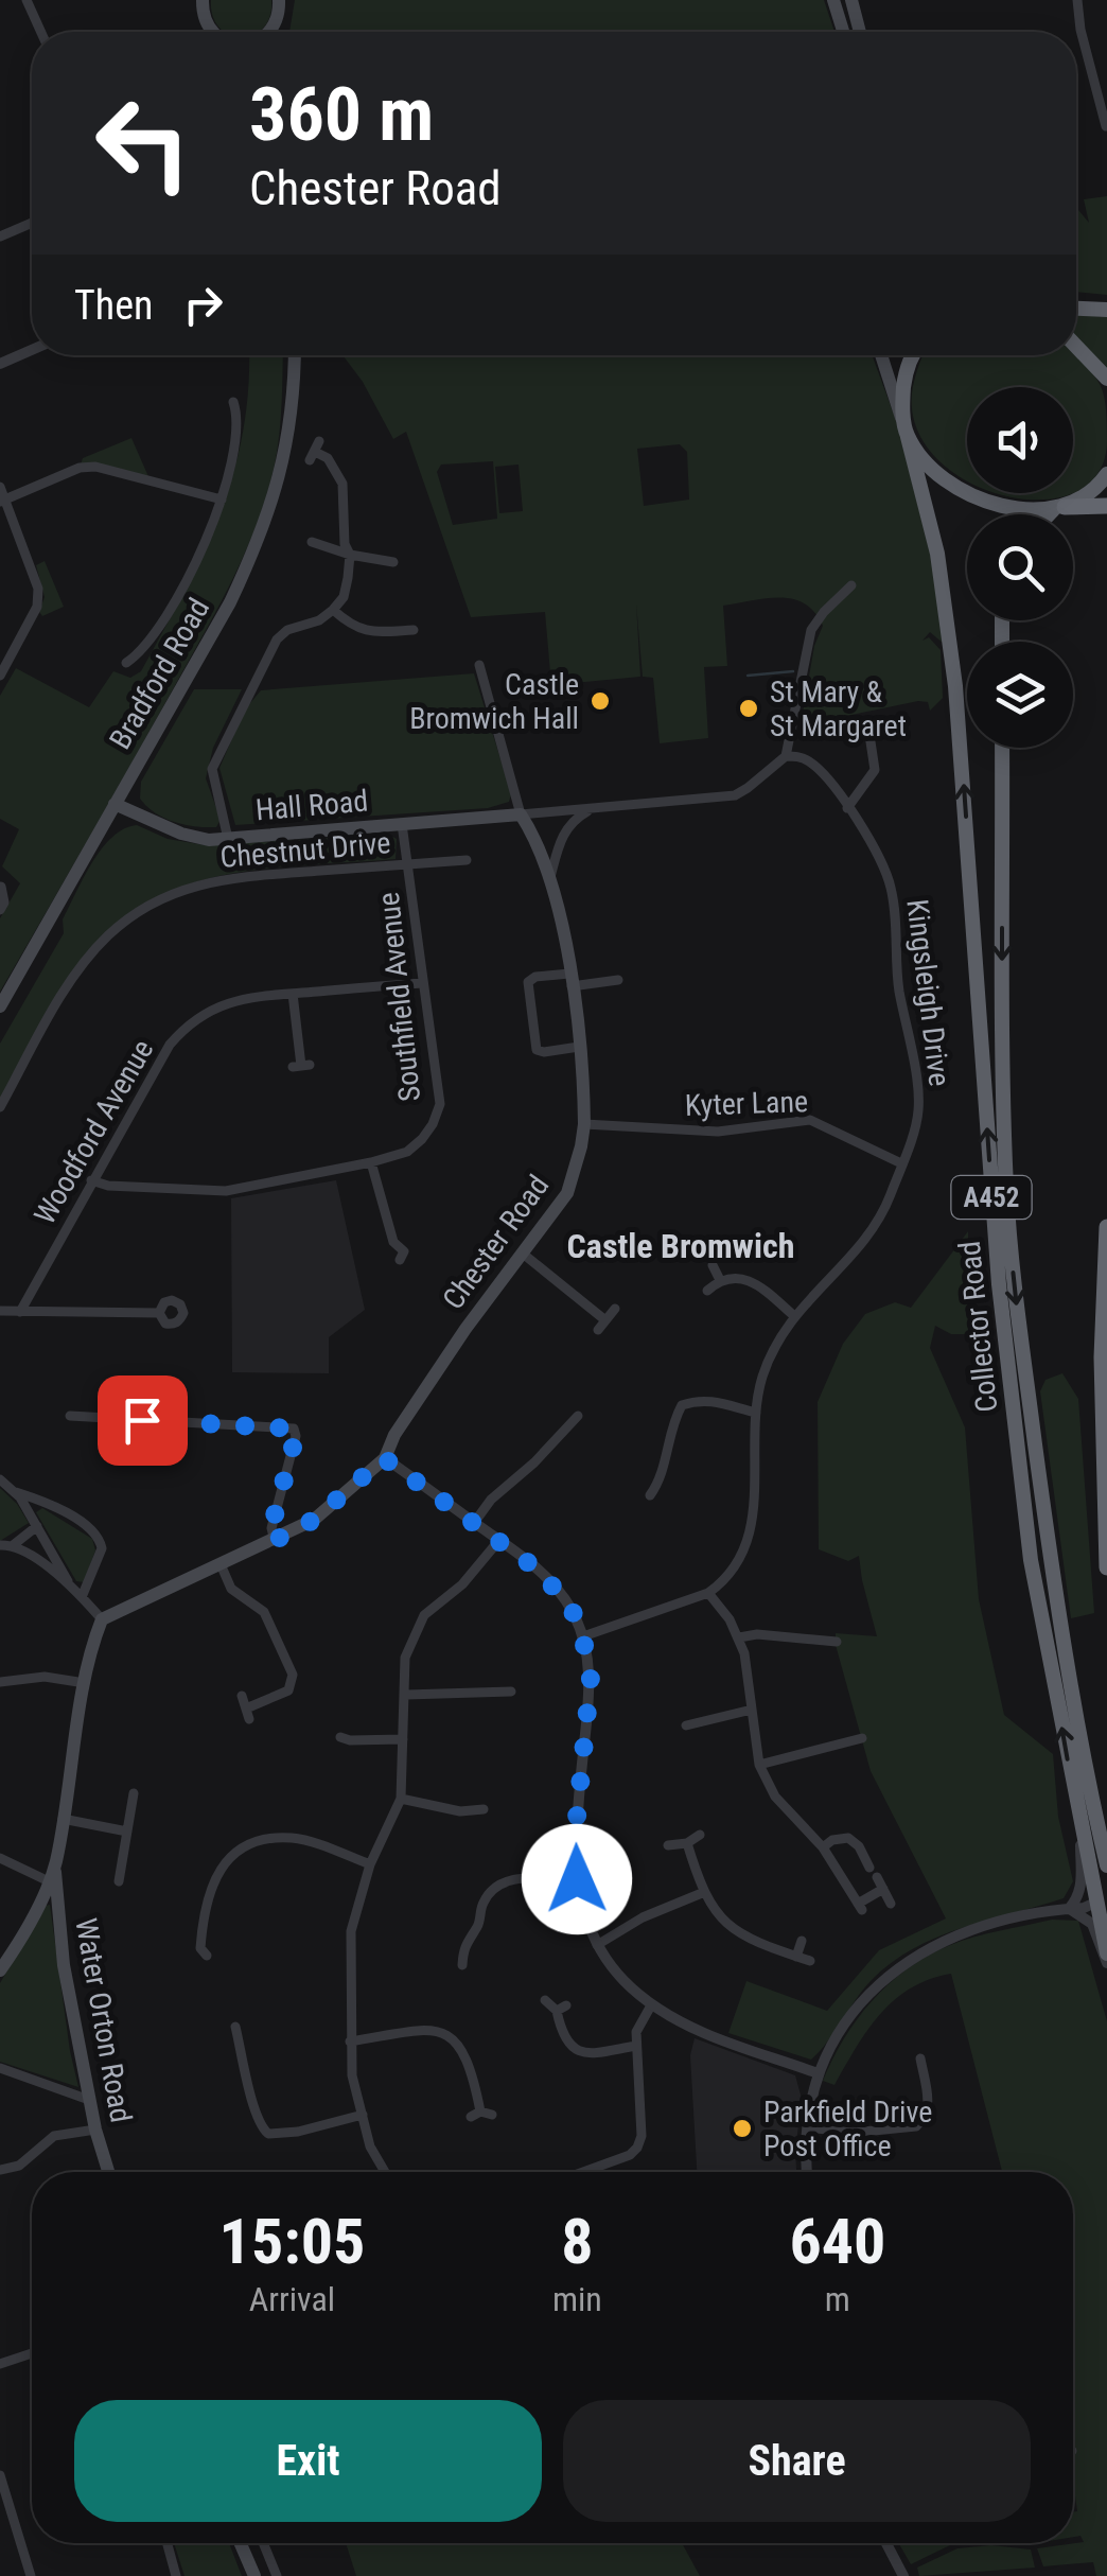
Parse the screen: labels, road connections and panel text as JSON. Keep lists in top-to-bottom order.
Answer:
{
  "streets": {
    "highway": ["A452", "Collector Road"],
    "main road": [
      "Bradford Road",
      "Hall Road",
      "Chester Road",
      "Water Orton Road"
    ],
    "street": [
      "Chestnut Drive",
      "Kingsleigh Drive",
      "Southfield Avenue",
      "Kyter Lane",
      "Woodford Avenue"
    ]
  },
  "crossings": [
    ["Bradford Road", "Hall Road"],
    ["Hall Road", "Southfield Avenue"],
    ["Hall Road", "Chester Road"],
    ["Chestnut Drive", "Southfield Avenue"],
    ["Kingsleigh Drive", "Kyter Lane"],
    ["Southfield Avenue", "Woodford Avenue"],
    ["Kyter Lane", "Chester Road"]
  ],
  "districts": ["Castle Bromwich"],
  "places": ["Castle Bromwich Hall", "St Mary & St Margaret", "Parkfield Drive Post Office"],
  "page": {
    "turn": ["360 m", "Chester Road"],
    "then": "Then",
    "eta": [
      "15:05",
      "Arrival",
      "8",
      "min",
      "640",
      "m"
    ],
    "buttons": ["Exit", "Share"]
  }
}
